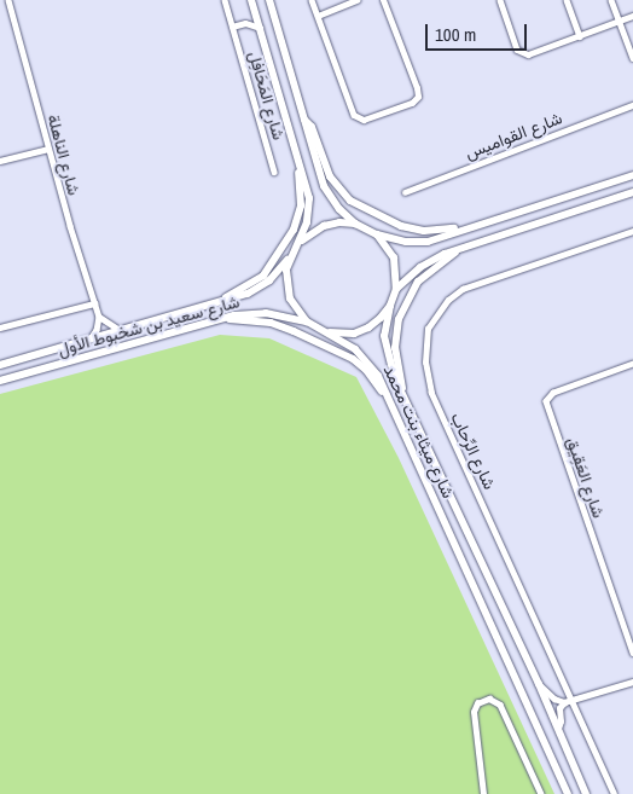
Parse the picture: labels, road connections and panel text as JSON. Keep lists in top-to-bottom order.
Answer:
{
  "streets": {
    "main road": ["شارع سعيد بن شخبوط الأول", "شارع ميثاء بنت محمد"],
    "street": [
      "شارع المَحَافِل",
      "شارع القواميس",
      "شارع الناهلة",
      "شارع الرِّحاب",
      "شارع العَقِيق"
    ]
  },
  "crossings": [
    ["شارع المَحَافِل", "شارع ميثاء بنت محمد"],
    ["شارع سعيد بن شخبوط الأول", "شارع ميثاء بنت محمد"]
  ],
  "scale_bar": "100 m"
}
